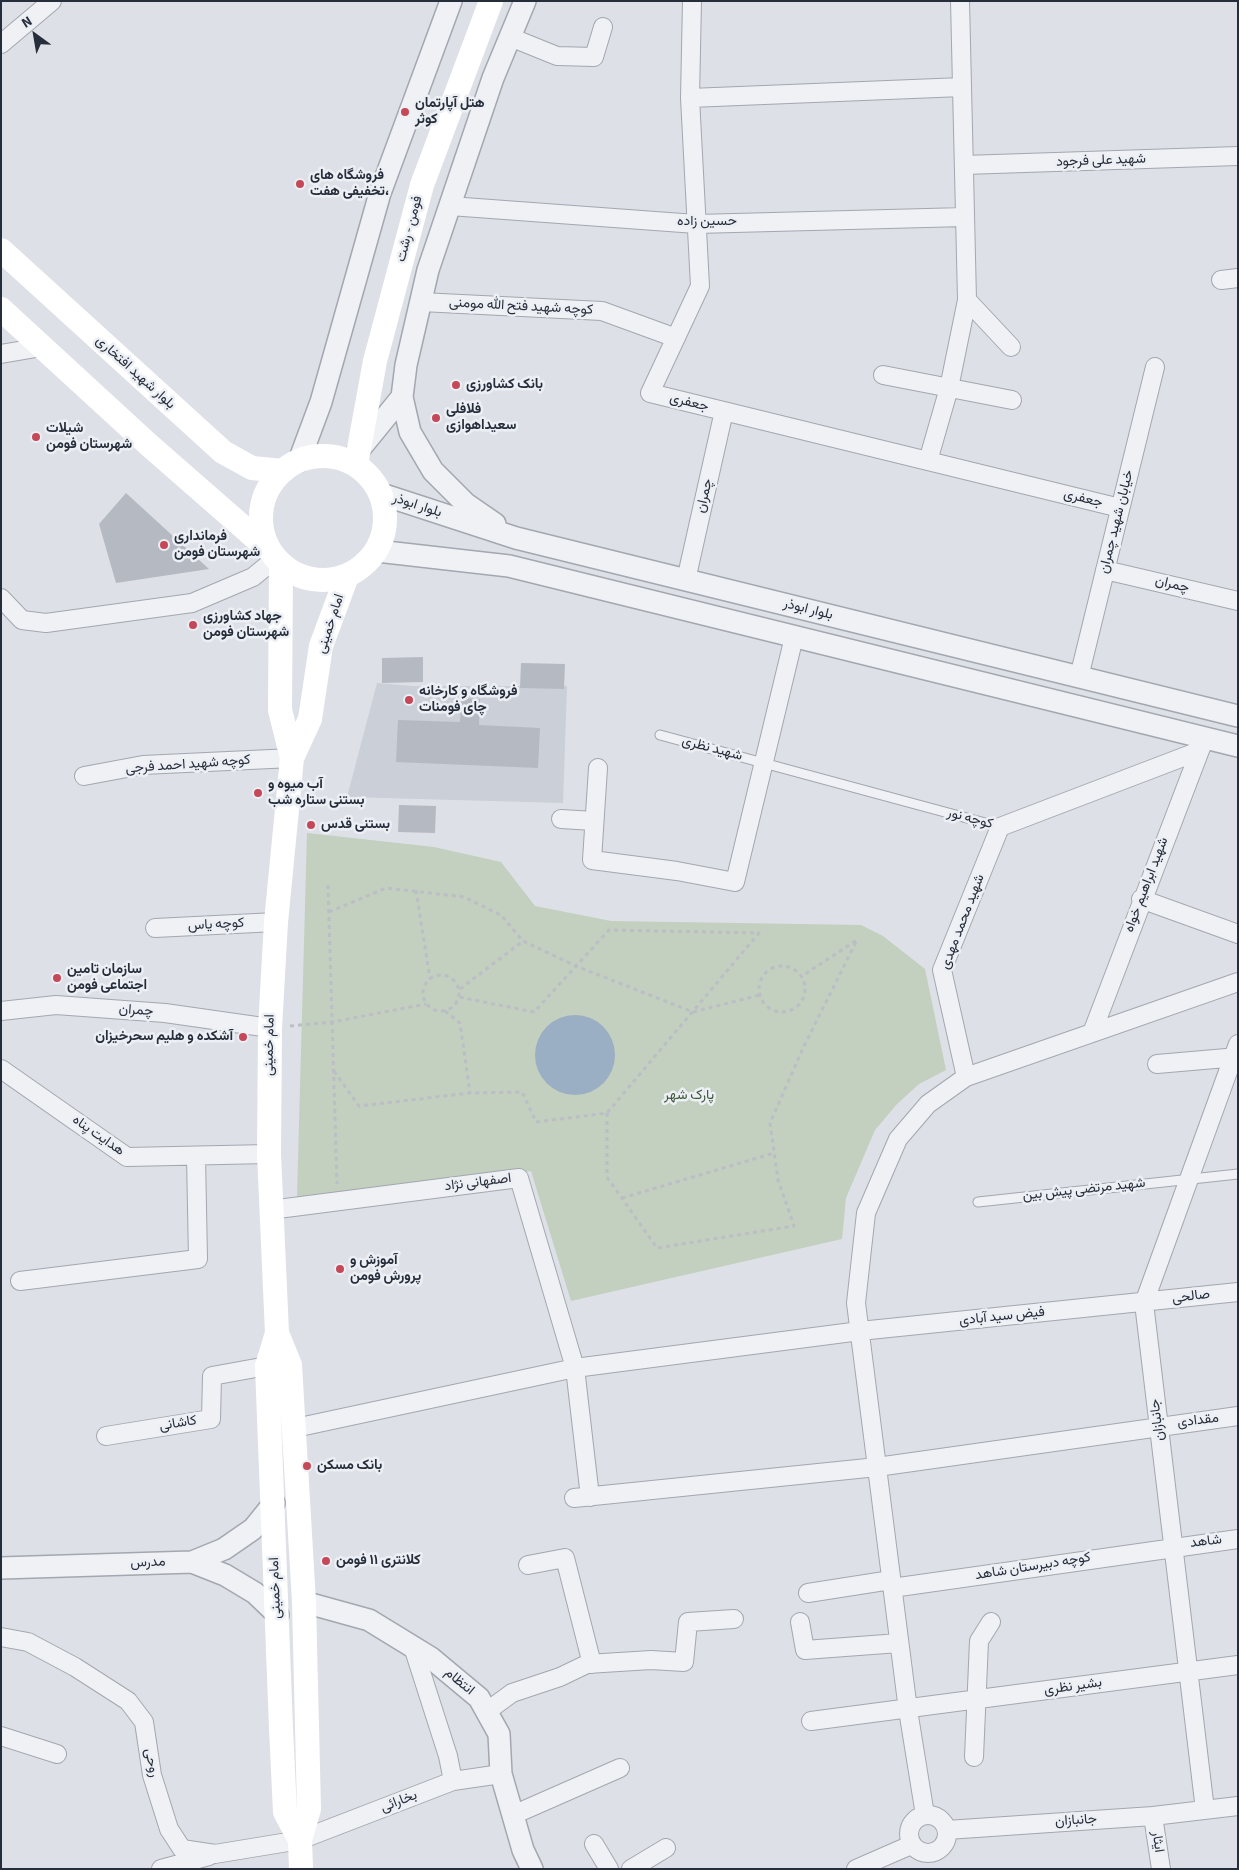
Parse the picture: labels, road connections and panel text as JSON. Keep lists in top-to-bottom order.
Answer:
{
  "streets": {
    "main road": ["فومن - رشت", "بلوار شهید افتخاری", "امام خمینی"],
    "street": [
      "شهید علی فرجود",
      "حسین زاده",
      "کوچه شهید فتح الله مومنی",
      "جعفری",
      "چمران",
      "بلوار ابوذر",
      "خیابان شهید چمران",
      "کوچه شهید احمد فرجی",
      "کوچه نور",
      "شهید ابراهیم خواه",
      "شهید محمد مهدی",
      "کوچه یاس",
      "هدایت پناه",
      "اصفهانی نژاد",
      "صالحی",
      "فیض سید آبادی",
      "جانبازان",
      "مقدادی",
      "کاشانی",
      "شاهد",
      "مدرس",
      "کوچه دبیرستان شاهد",
      "انتظام",
      "بشیر نظری",
      "روحی",
      "بخارائی",
      "ایثار"
    ],
    "lane": ["شهید نظری", "شهید مرتضی پیش بین"]
  },
  "crossings": [
    ["حسین زاده", "جعفری"],
    ["فومن - رشت", "بلوار شهید افتخاری"],
    ["فومن - رشت", "بلوار ابوذر"],
    ["فومن - رشت", "امام خمینی"],
    ["کوچه شهید فتح الله مومنی", "جعفری"],
    ["بلوار شهید افتخاری", "بلوار ابوذر"],
    ["بلوار شهید افتخاری", "امام خمینی"],
    ["جعفری", "چمران"],
    ["جعفری", "خیابان شهید چمران"],
    ["چمران", "بلوار ابوذر"],
    ["چمران", "خیابان شهید چمران"],
    ["چمران", "امام خمینی"],
    ["بلوار ابوذر", "خیابان شهید چمران"],
    ["بلوار ابوذر", "امام خمینی"],
    ["امام خمینی", "کوچه شهید احمد فرجی"],
    ["امام خمینی", "کوچه یاس"],
    ["امام خمینی", "هدایت پناه"],
    ["امام خمینی", "اصفهانی نژاد"],
    ["امام خمینی", "کاشانی"],
    ["امام خمینی", "مدرس"],
    ["امام خمینی", "انتظام"],
    ["امام خمینی", "روحی"],
    ["امام خمینی", "بخارائی"],
    ["شهید نظری", "کوچه نور"],
    ["کوچه نور", "شهید ابراهیم خواه"],
    ["کوچه نور", "شهید محمد مهدی"],
    ["اصفهانی نژاد", "مقدادی"],
    ["شهید مرتضی پیش بین", "جانبازان"],
    ["صالحی", "فیض سید آبادی"],
    ["صالحی", "جانبازان"],
    ["فیض سید آبادی", "جانبازان"],
    ["جانبازان", "مقدادی"],
    ["جانبازان", "شاهد"],
    ["جانبازان", "کوچه دبیرستان شاهد"],
    ["جانبازان", "بشیر نظری"],
    ["جانبازان", "ایثار"],
    ["شاهد", "کوچه دبیرستان شاهد"],
    ["انتظام", "بخارائی"],
    ["روحی", "بخارائی"]
  ],
  "parks": ["پارک شهر"],
  "places": [
    "هتل آپارتمان کوثر",
    "فروشگاه های تخفیفی هفت،",
    "بانک کشاورزی",
    "فلافلی سعیداهوازی",
    "شیلات شهرستان فومن",
    "فرمانداری شهرستان فومن",
    "جهاد کشاورزی شهرستان فومن",
    "فروشگاه و کارخانه چای فومنات",
    "آب میوه و بستنی ستاره شب",
    "بستنی قدس",
    "سازمان تامین اجتماعی فومن",
    "آشکده و هلیم سحرخیزان",
    "آموزش و پرورش فومن",
    "بانک مسکن",
    "کلانتری ۱۱ فومن"
  ],
  "north": "top left"
}
